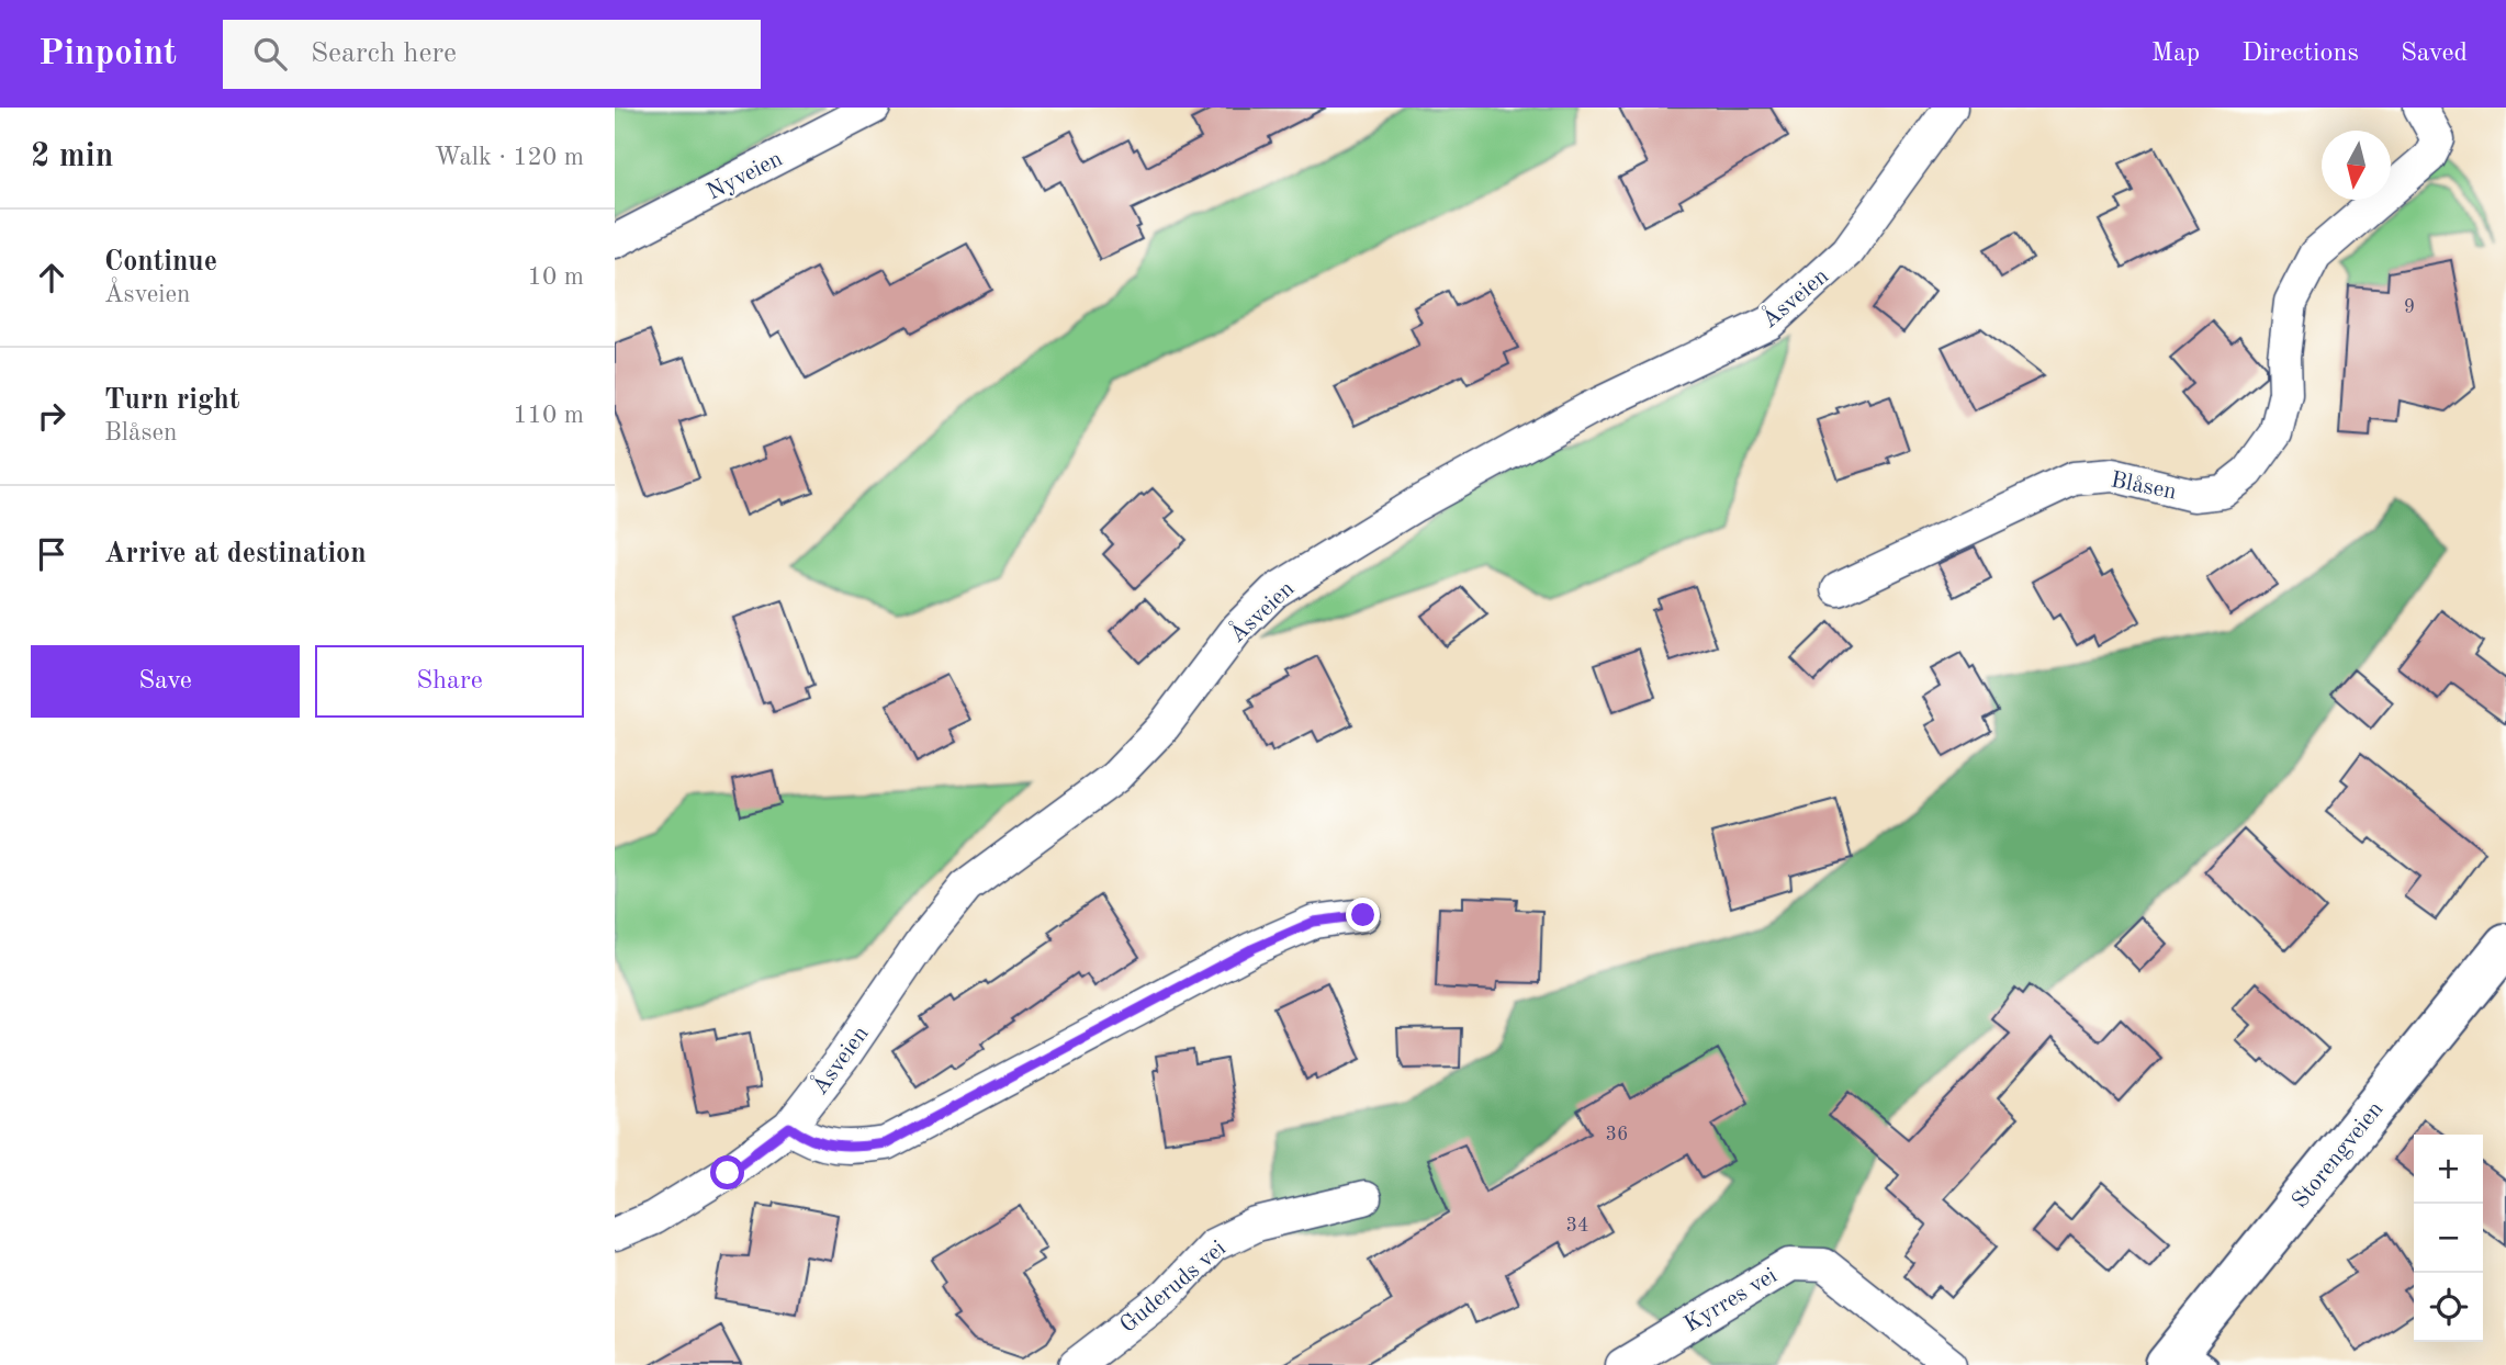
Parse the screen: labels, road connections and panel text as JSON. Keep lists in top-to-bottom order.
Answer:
{
  "streets": {
    "main road": ["Storengveien"],
    "street": [
      "Nyveien",
      "Åsveien",
      "Blåsen",
      "Guderuds vei",
      "Kyrres vei"
    ]
  },
  "house_numbers": ["9", "36", "34"],
  "north": "bottom",
  "page": {
    "header": "Pinpoint",
    "search": "Search here",
    "nav": ["Map", "Directions", "Saved"],
    "heading": ["2 min", "Walk · 120 m"],
    "list": [
      ["Continue", "Åsveien", "10 m"],
      ["Turn right", "Blåsen", "110 m"],
      "Arrive at destination"
    ],
    "buttons": ["Save", "Share"],
    "map_buttons": ["+", "−"]
  }
}
